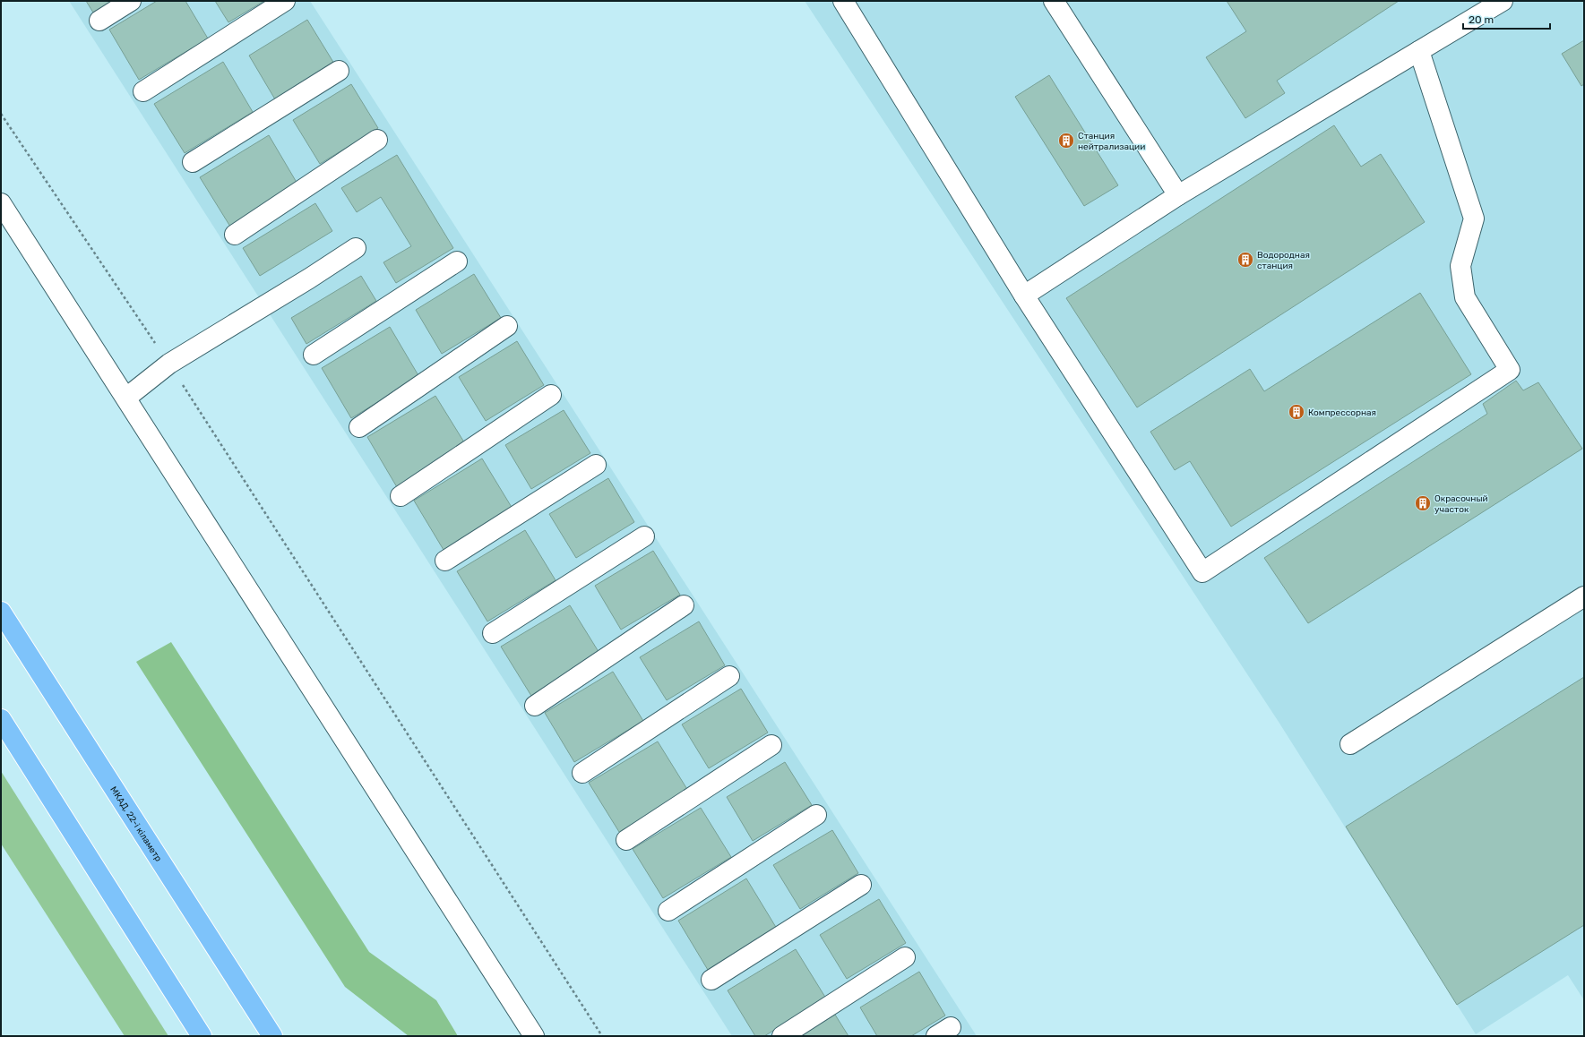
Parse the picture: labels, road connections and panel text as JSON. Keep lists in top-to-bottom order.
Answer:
{
  "streets": {
    "highway": ["МКАД, 22-і кіламетр"]
  },
  "places": {
    "building": [
      "Станция нейтрализации",
      "Водородная станция",
      "Компрессорная",
      "Окрасочный участок"
    ]
  },
  "scale_bar": "20 m"
}
